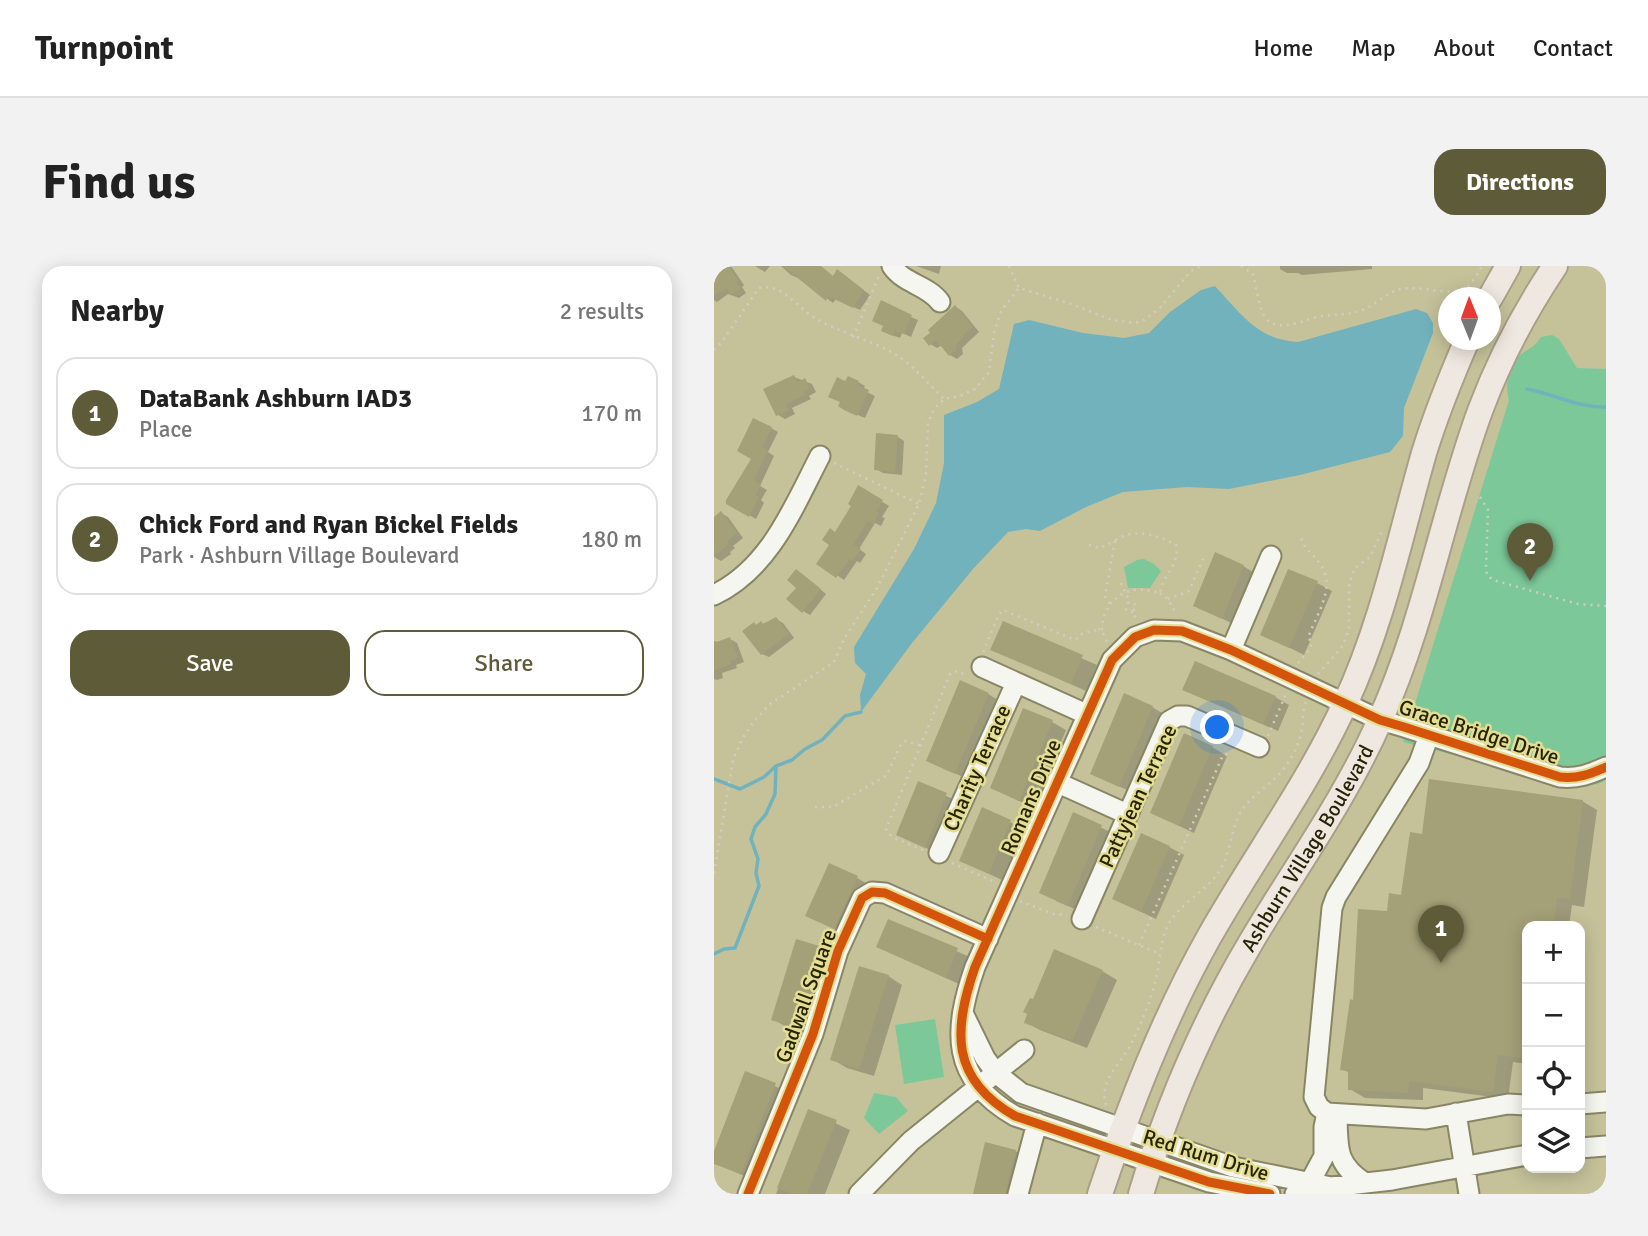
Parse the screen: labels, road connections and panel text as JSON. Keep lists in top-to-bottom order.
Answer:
{
  "streets": {
    "main road": ["Ashburn Village Boulevard"],
    "street": [
      "Grace Bridge Drive",
      "Charity Terrace",
      "Pattyjean Terrace",
      "Romans Drive",
      "Gadwall Square",
      "Red Rum Drive"
    ]
  },
  "crossings": [
    ["Grace Bridge Drive", "Romans Drive"],
    ["Grace Bridge Drive", "Ashburn Village Boulevard"],
    ["Romans Drive", "Ashburn Village Boulevard"],
    ["Romans Drive", "Gadwall Square"],
    ["Romans Drive", "Red Rum Drive"],
    ["Ashburn Village Boulevard", "Red Rum Drive"]
  ],
  "north": "top",
  "page": {
    "header": "Turnpoint",
    "nav": [
      "Home",
      "Map",
      "About",
      "Contact"
    ],
    "buttons": [
      "Directions",
      ["Save", "Share"]
    ],
    "title": "Find us",
    "heading": ["Nearby", "2 results"],
    "list": [
      {
        "mark": "1",
        "name": "DataBank Ashburn IAD3",
        "note": "Place",
        "value": "170 m"
      },
      {
        "mark": "2",
        "name": "Chick Ford and Ryan Bickel Fields",
        "note": "Park · Ashburn Village Boulevard",
        "value": "180 m"
      }
    ],
    "pins": ["2", "1"],
    "map_buttons": ["+", "−"]
  }
}
